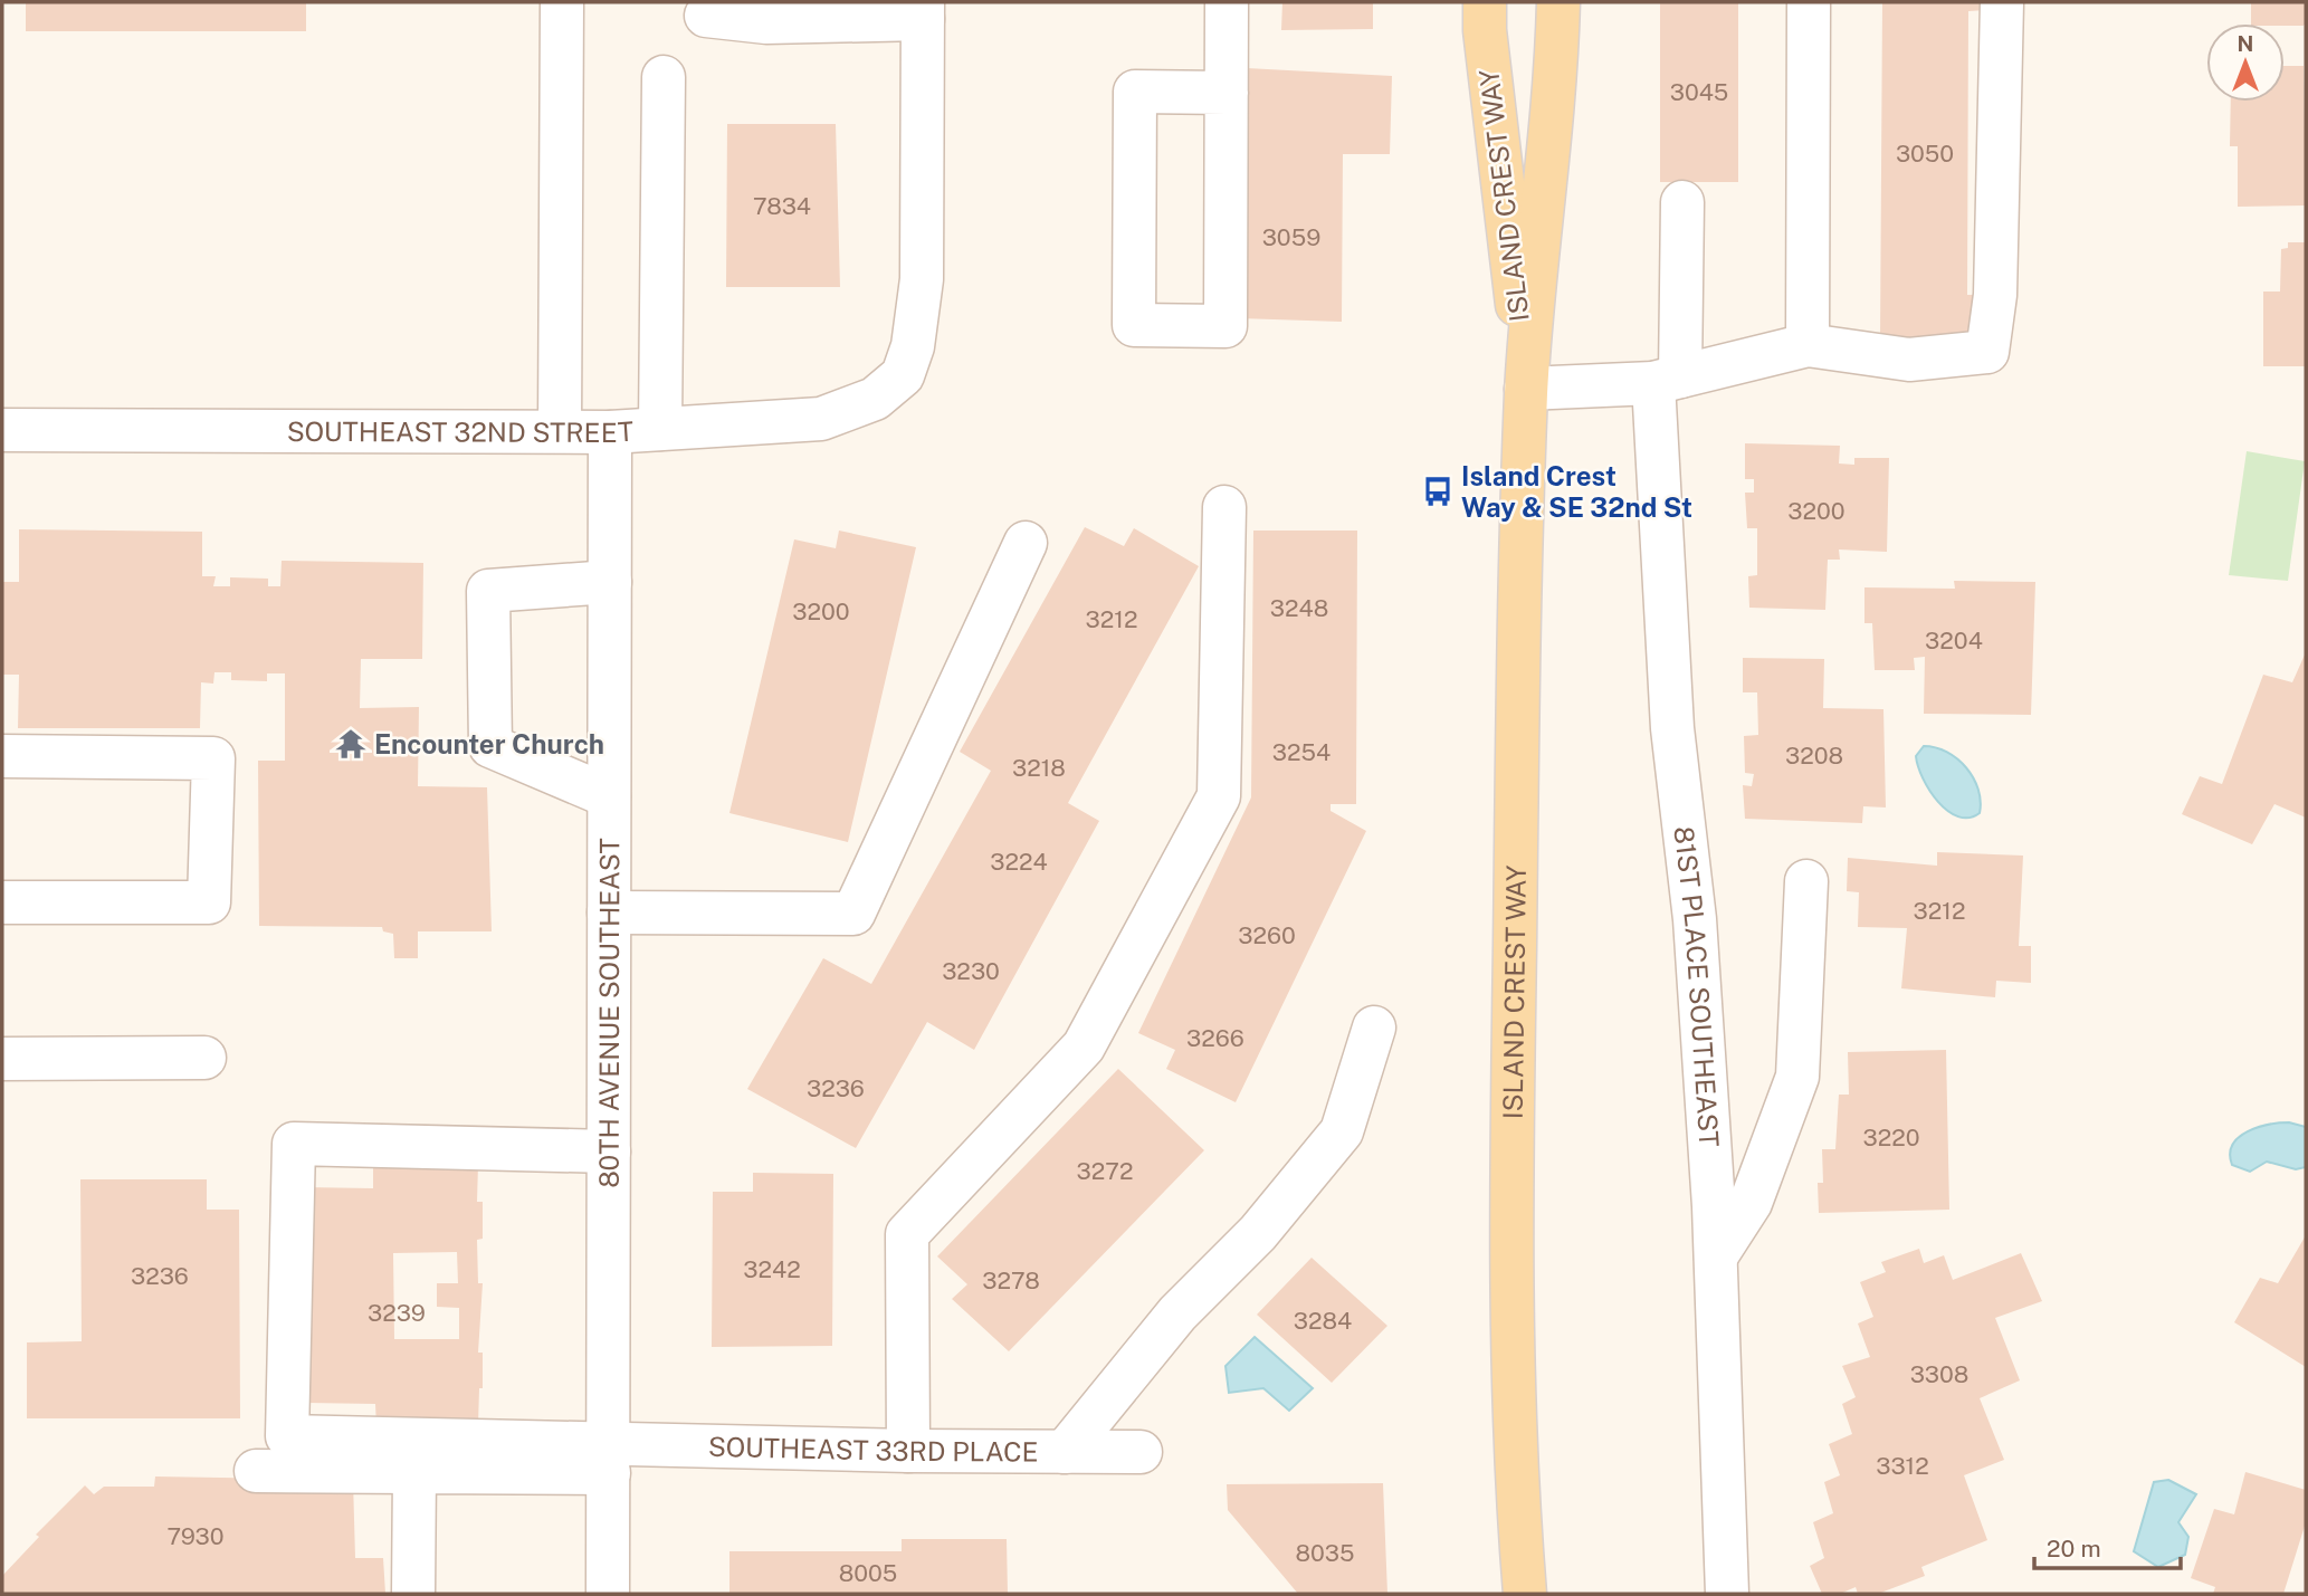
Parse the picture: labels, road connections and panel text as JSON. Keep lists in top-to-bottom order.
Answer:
{
  "streets": {
    "main road": ["ISLAND CREST WAY"],
    "street": [
      "SOUTHEAST 32ND STREET",
      "81ST PLACE SOUTHEAST",
      "80TH AVENUE SOUTHEAST",
      "SOUTHEAST 33RD PLACE"
    ]
  },
  "crossings": [
    ["SOUTHEAST 32ND STREET", "80TH AVENUE SOUTHEAST"],
    ["80TH AVENUE SOUTHEAST", "SOUTHEAST 33RD PLACE"]
  ],
  "places": {
    "bus stop": ["Island Crest Way & SE 32nd St"],
    "temple": ["Encounter Church"]
  },
  "house_numbers": [
    "3045",
    "3050",
    "7834",
    "3059",
    "3200",
    "3248",
    "3200",
    "3212",
    "3204",
    "3254",
    "3208",
    "3218",
    "3224",
    "3212",
    "3260",
    "3230",
    "3266",
    "3236",
    "3220",
    "3272",
    "3242",
    "3236",
    "3278",
    "3239",
    "3284",
    "3308",
    "3312",
    "7930",
    "8035",
    "8005"
  ],
  "scale_bar": "20 m",
  "north": "top"
}
